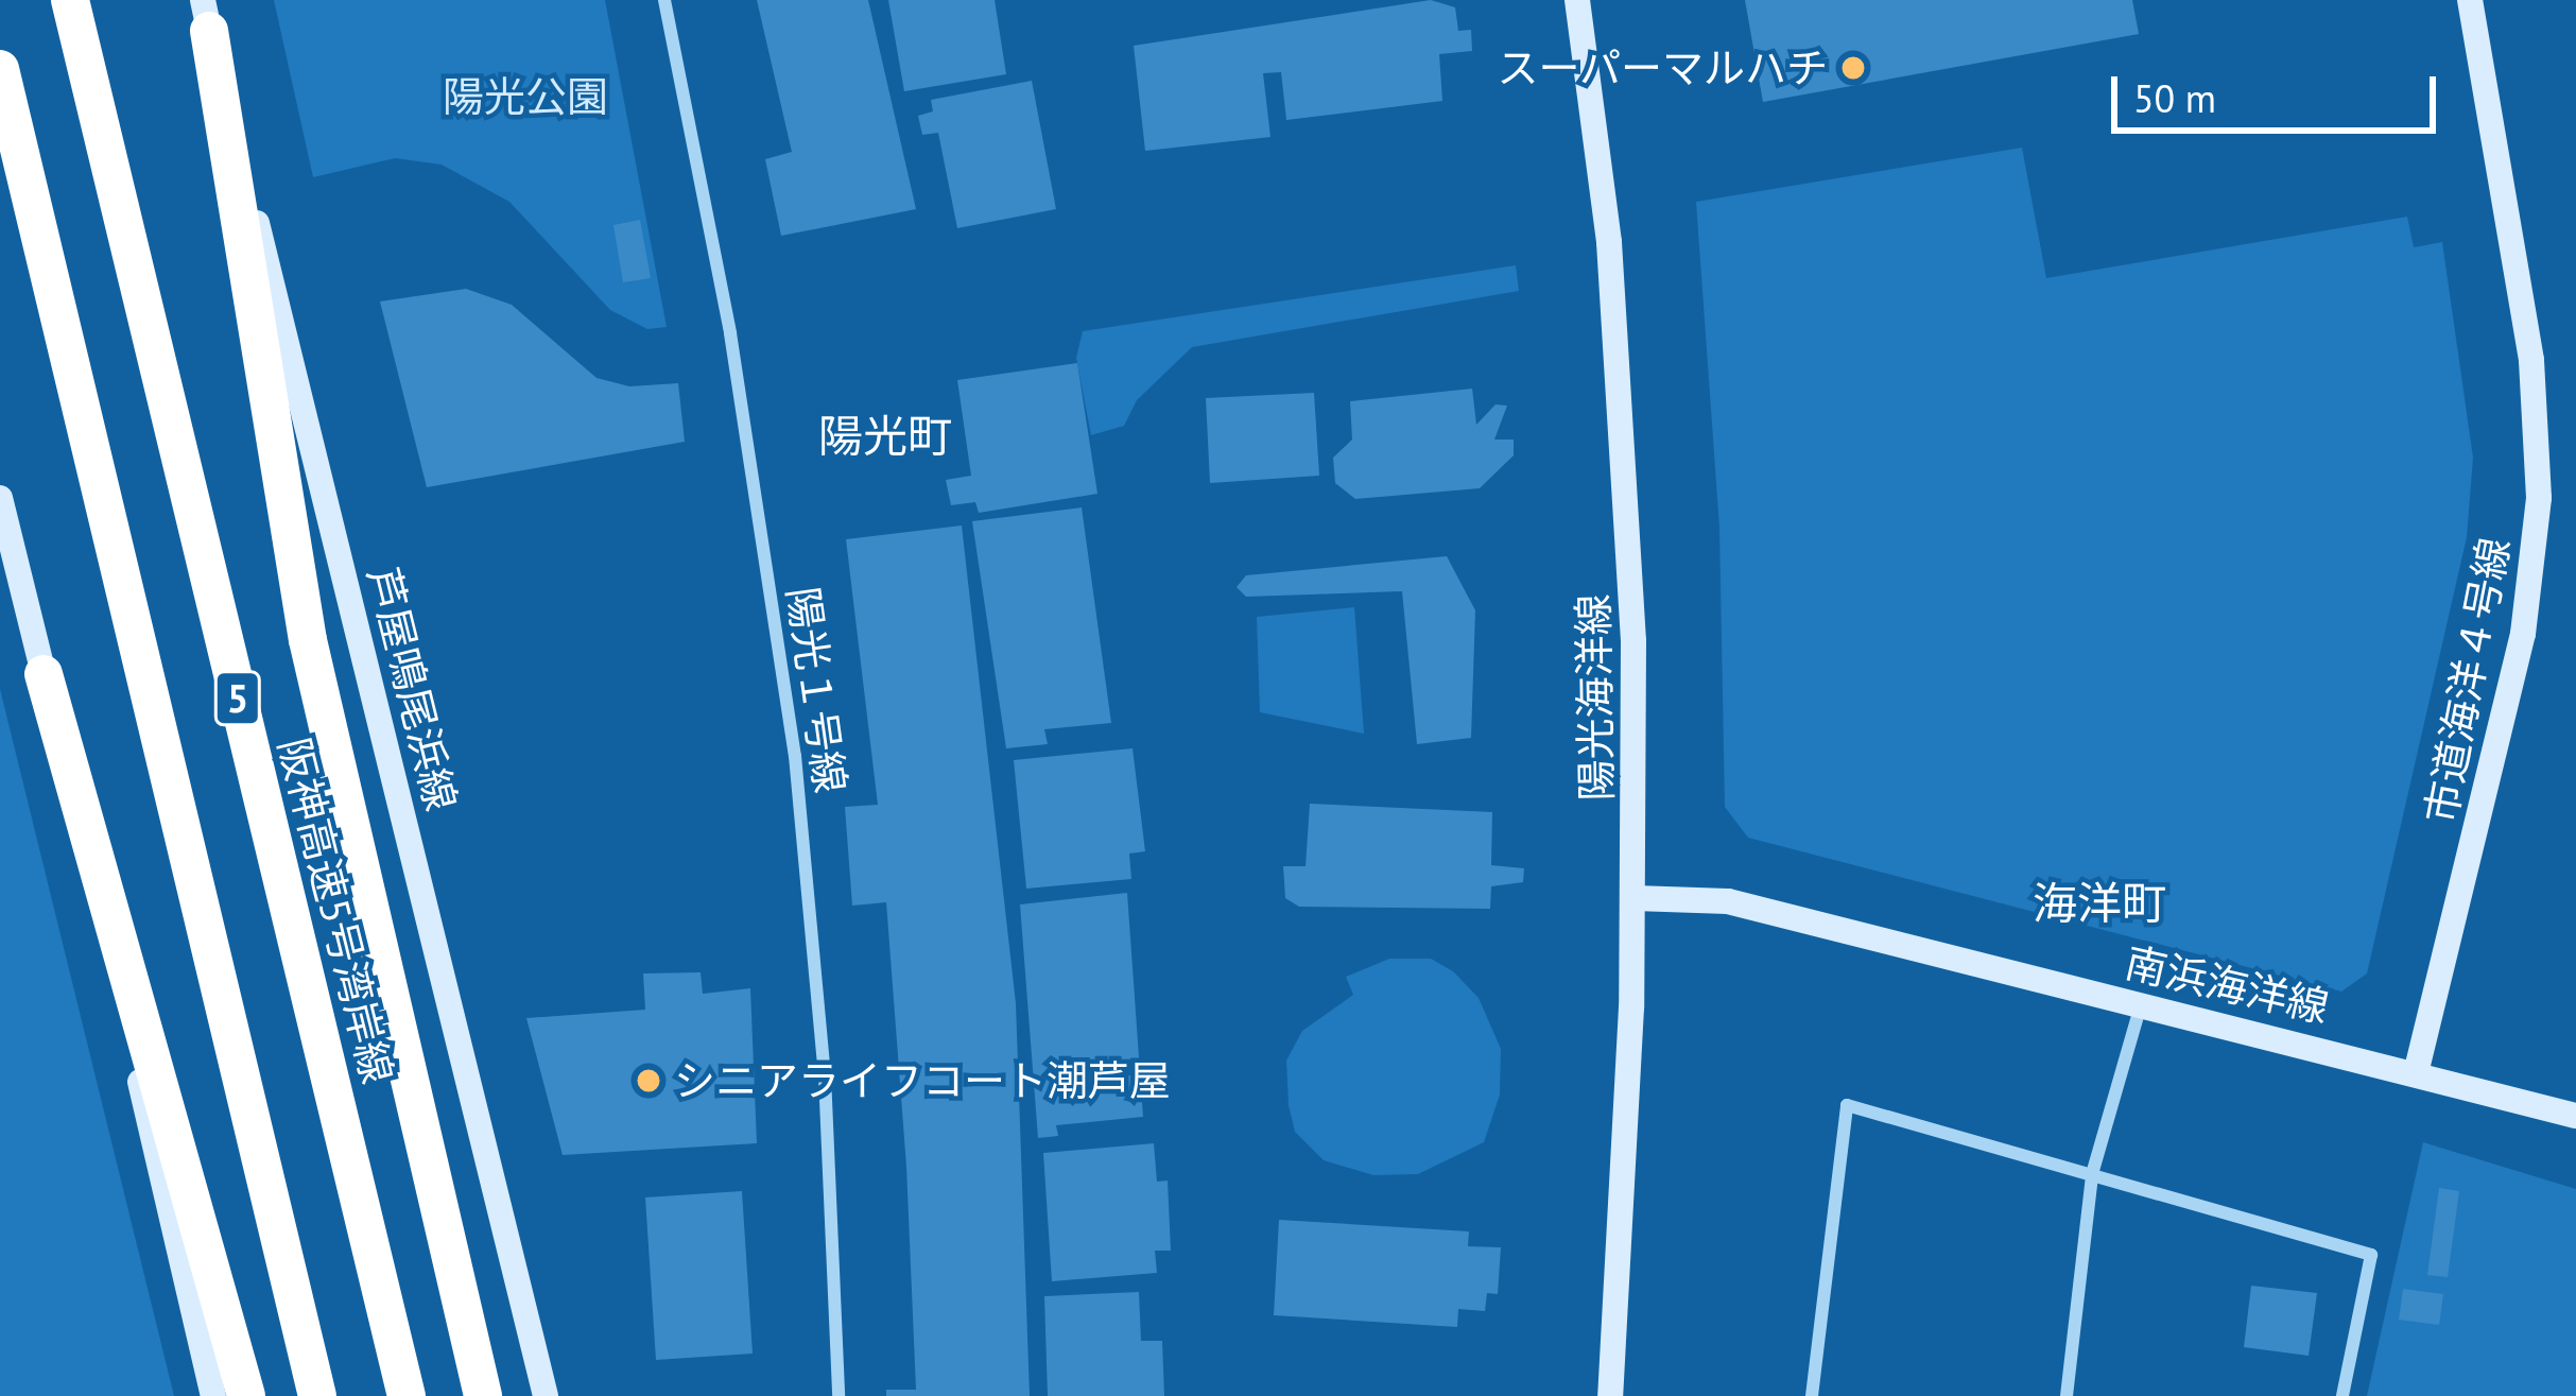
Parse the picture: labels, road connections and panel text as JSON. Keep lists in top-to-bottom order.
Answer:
{
  "streets": {
    "highway": ["5", "阪神高速5号湾岸線"],
    "street": [
      "市道海洋４号線",
      "芦屋鳴尾浜線",
      "陽光１号線",
      "陽光海洋線",
      "南浜海洋線"
    ]
  },
  "crossings": [
    ["市道海洋４号線", "南浜海洋線"],
    ["芦屋鳴尾浜線", "5"],
    ["陽光海洋線", "南浜海洋線"]
  ],
  "districts": ["陽光町", "海洋町"],
  "parks": ["陽光公園"],
  "places": ["スーパーマルハチ", "シニアライフコート潮芦屋"],
  "scale_bar": "50 m"
}
